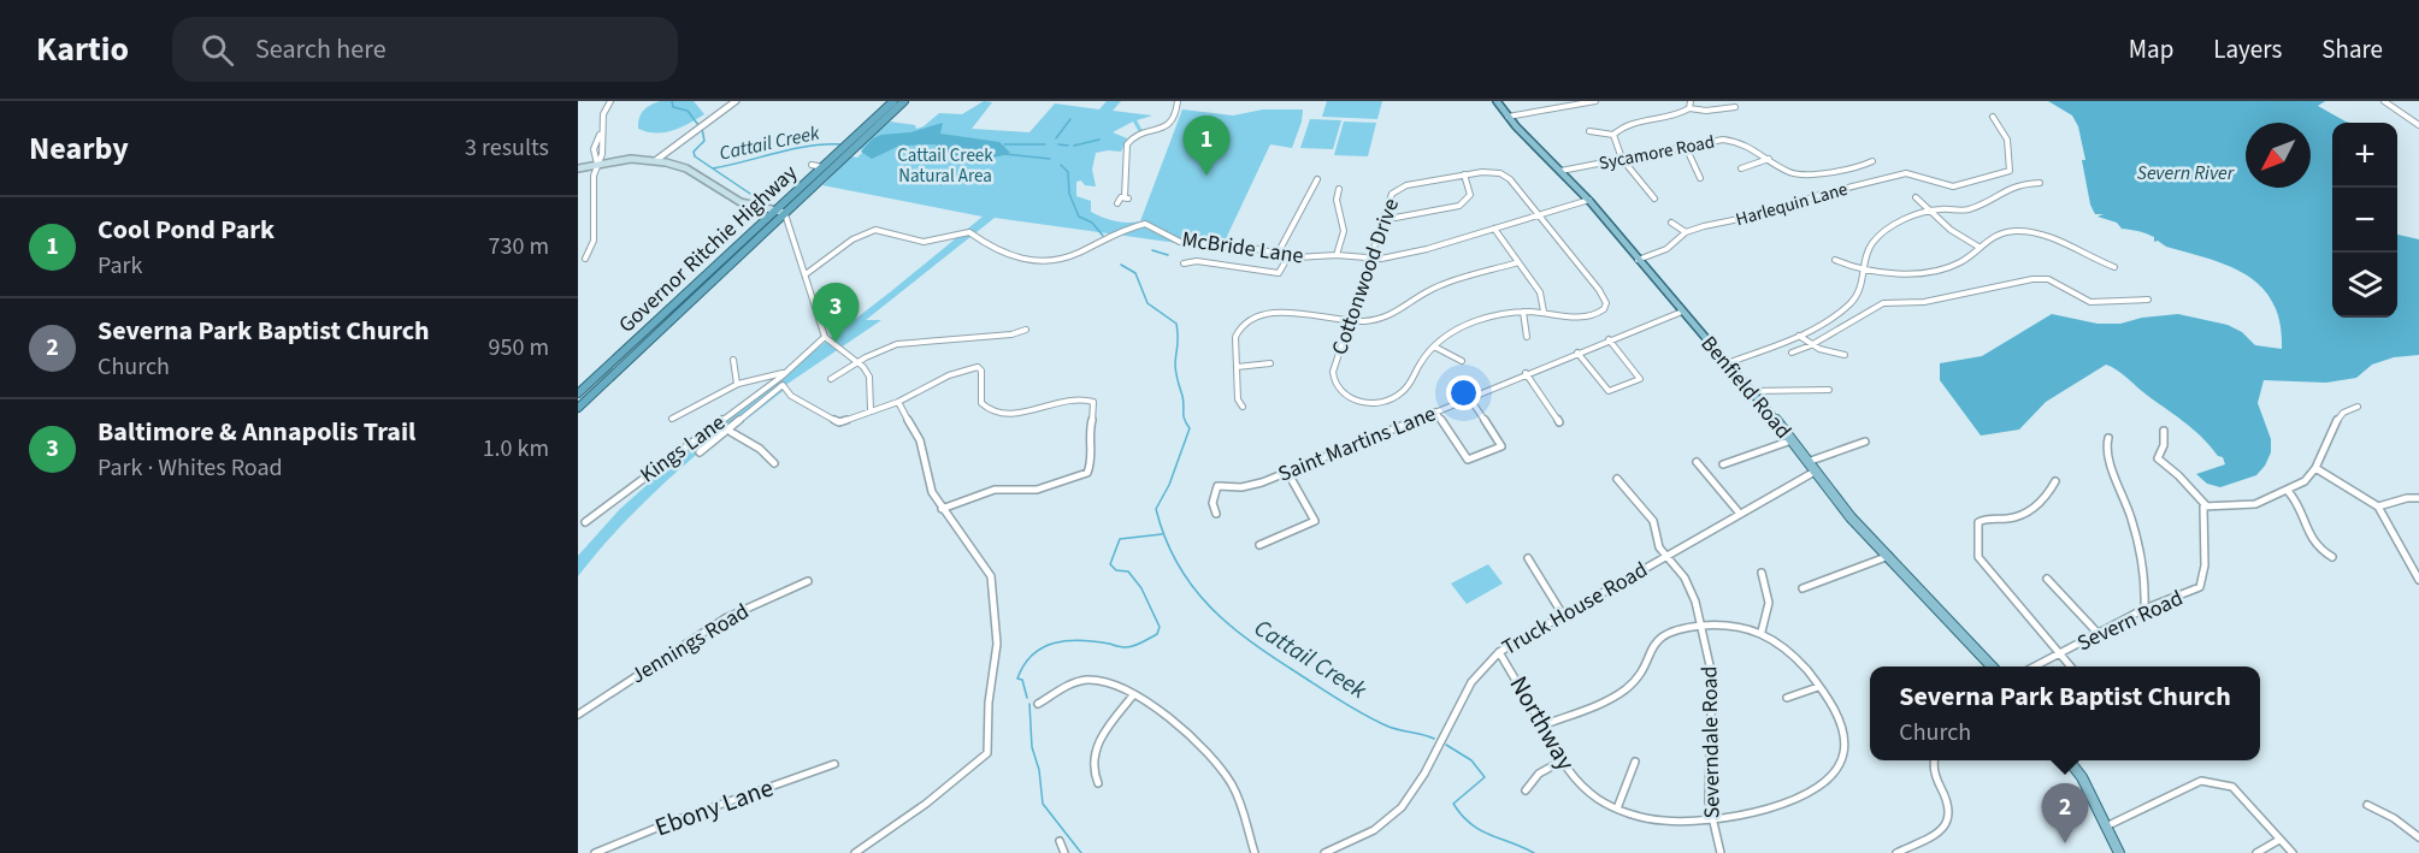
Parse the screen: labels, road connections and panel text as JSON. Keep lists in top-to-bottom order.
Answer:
{
  "streets": {
    "highway": ["Governor Ritchie Highway"],
    "main road": ["Benfield Road"],
    "street": [
      "Sycamore Road",
      "Harlequin Lane",
      "McBride Lane",
      "Cottonwood Drive",
      "Saint Martins Lane",
      "Kings Lane",
      "Truck House Road",
      "Severn Road",
      "Jennings Road",
      "Northway",
      "Severndale Road",
      "Ebony Lane"
    ]
  },
  "crossings": [
    ["Sycamore Road", "Benfield Road"],
    ["Harlequin Lane", "Benfield Road"],
    ["McBride Lane", "Cottonwood Drive"],
    ["McBride Lane", "Benfield Road"],
    ["Benfield Road", "Saint Martins Lane"],
    ["Benfield Road", "Truck House Road"],
    ["Truck House Road", "Northway"],
    ["Truck House Road", "Severndale Road"],
    ["Northway", "Severndale Road"]
  ],
  "water": ["Cattail Creek", "Severn River"],
  "parks": ["Cattail Creek Natural Area"],
  "north": "bottom left",
  "page": {
    "header": "Kartio",
    "search": "Search here",
    "nav": ["Map", "Layers", "Share"],
    "heading": ["Nearby", "3 results"],
    "pins": ["1", "3", "2"],
    "map_buttons": ["+", "−"],
    "list": [
      {
        "mark": "1",
        "name": "Cool Pond Park",
        "note": "Park",
        "value": "730 m"
      },
      {
        "mark": "2",
        "name": "Severna Park Baptist Church",
        "note": "Church",
        "value": "950 m"
      },
      {
        "mark": "3",
        "name": "Baltimore & Annapolis Trail",
        "note": "Park · Whites Road",
        "value": "1.0 km"
      }
    ],
    "popup": ["Severna Park Baptist Church", "Church"]
  }
}
